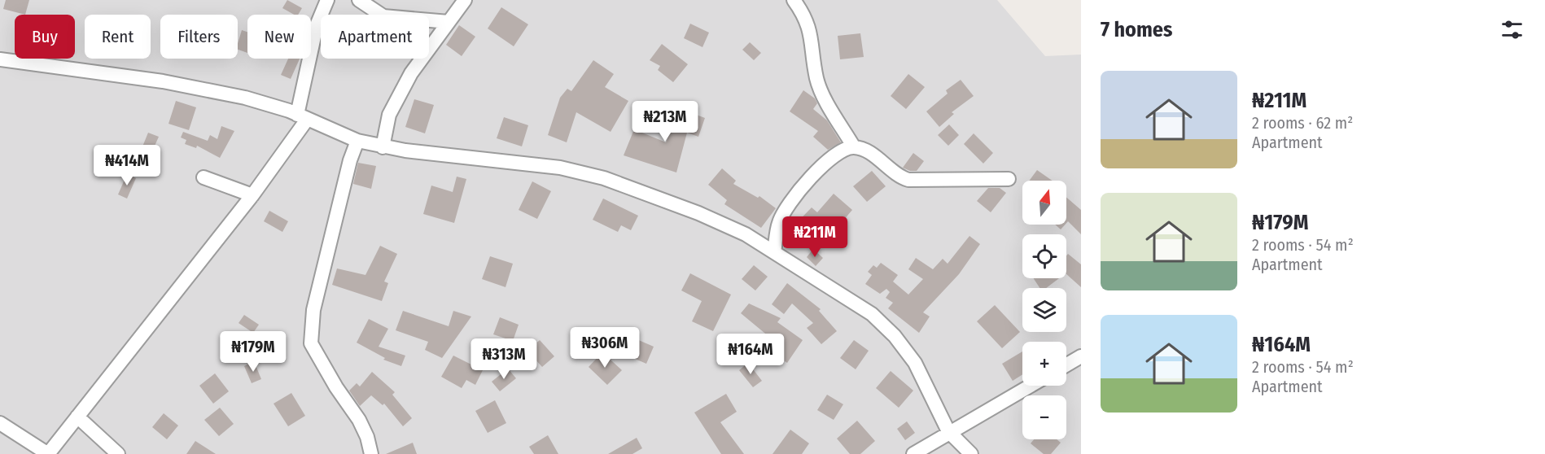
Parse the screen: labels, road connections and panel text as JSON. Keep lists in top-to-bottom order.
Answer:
{
  "north": "top",
  "page": {
    "heading": "7 homes",
    "chip": [
      "Buy",
      "Rent",
      "Filters",
      "New",
      "Apartment"
    ],
    "list": [
      {
        "name": "₦211M",
        "note": "2 rooms · 62 m² · Apartment"
      },
      {
        "name": "₦179M",
        "note": "2 rooms · 54 m² · Apartment"
      },
      {
        "name": "₦164M",
        "note": "2 rooms · 54 m² · Apartment"
      }
    ],
    "price": [
      "₦213M",
      "₦414M",
      "₦211M",
      "₦306M",
      "₦179M",
      "₦164M",
      "₦313M"
    ],
    "map_buttons": ["+", "−"]
  }
}
